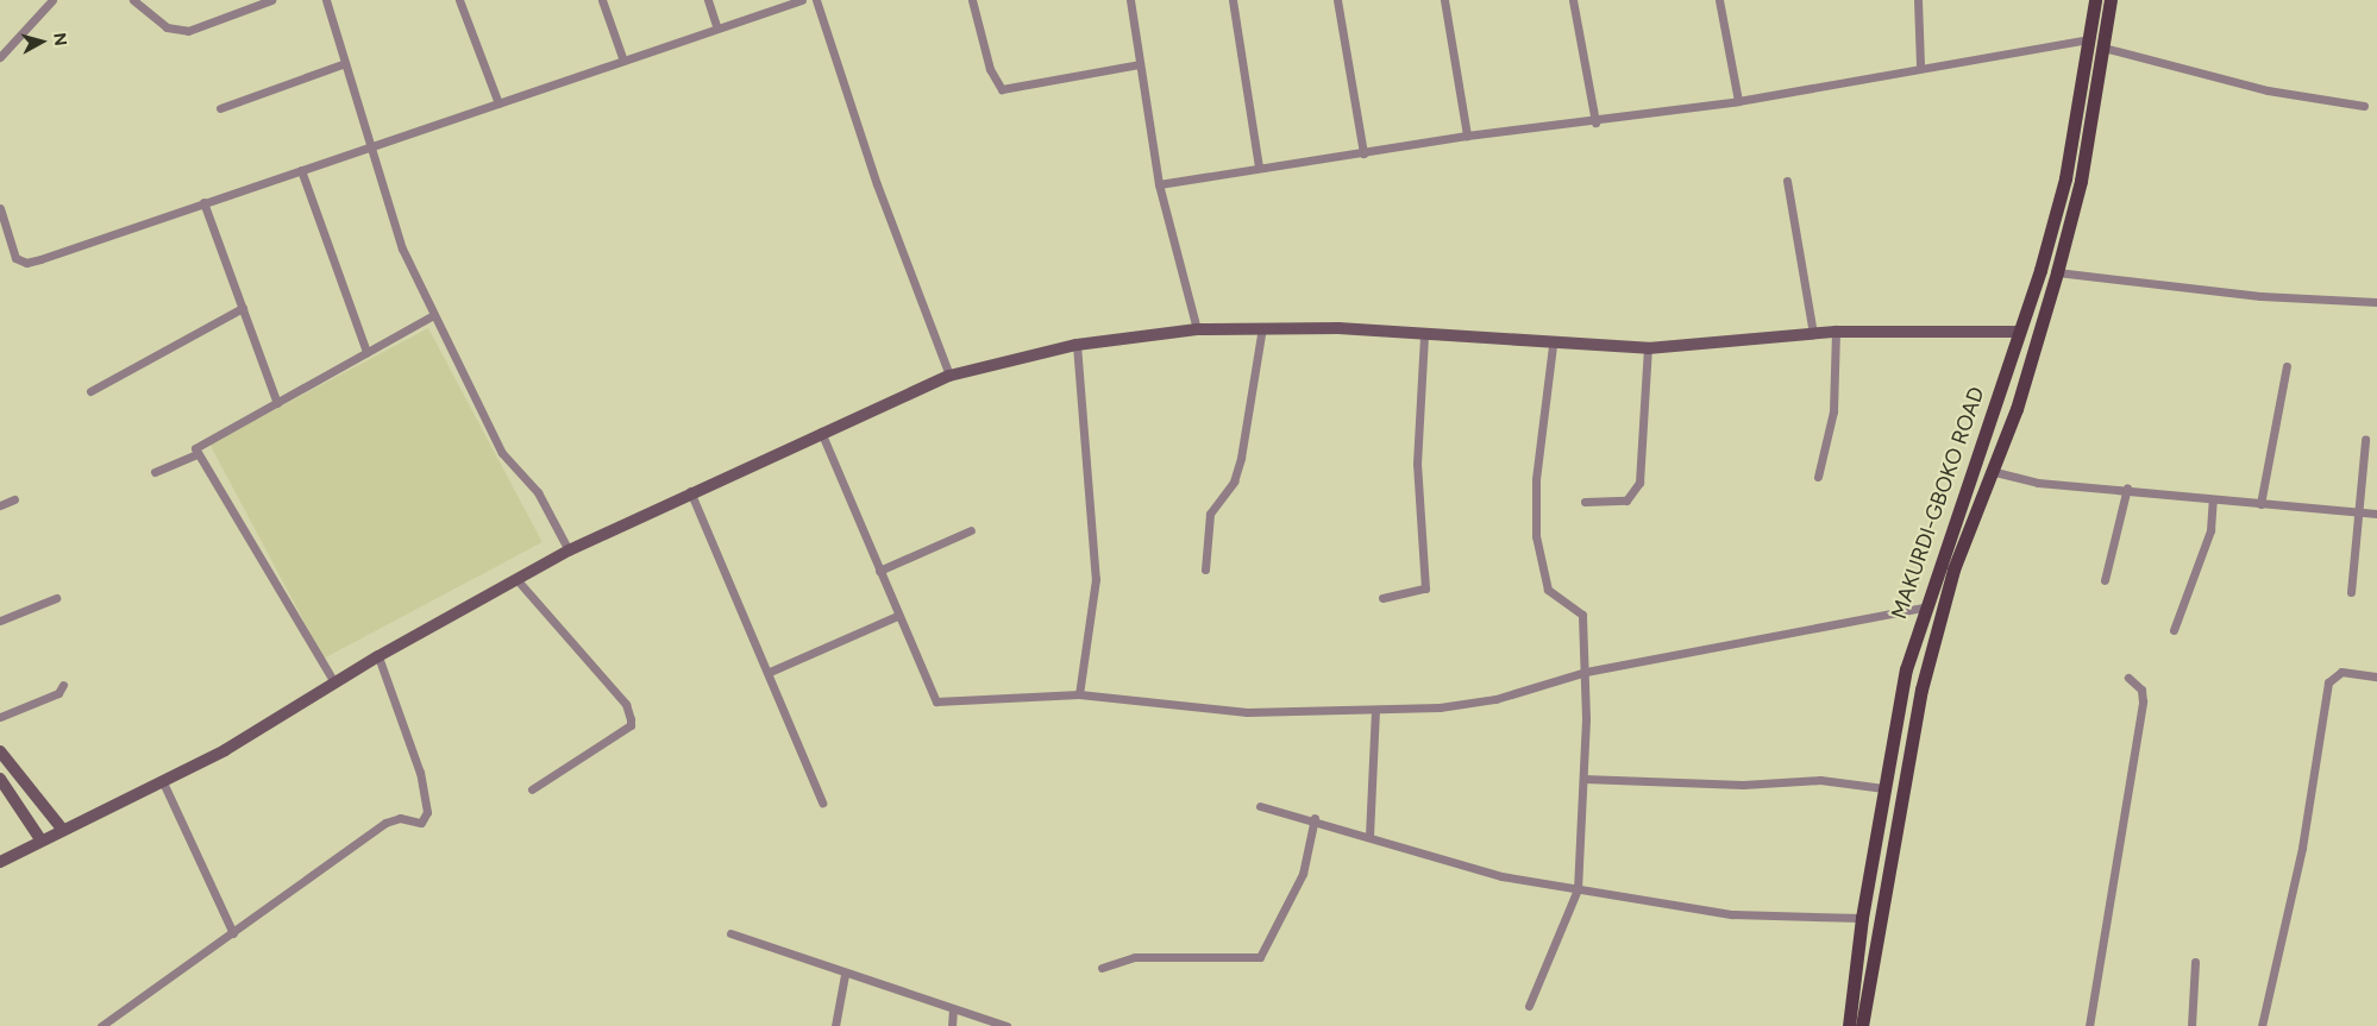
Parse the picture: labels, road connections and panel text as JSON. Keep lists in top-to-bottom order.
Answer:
{
  "streets": {
    "main road": ["MAKURDI-GBOKO ROAD"]
  },
  "north": "right"
}
